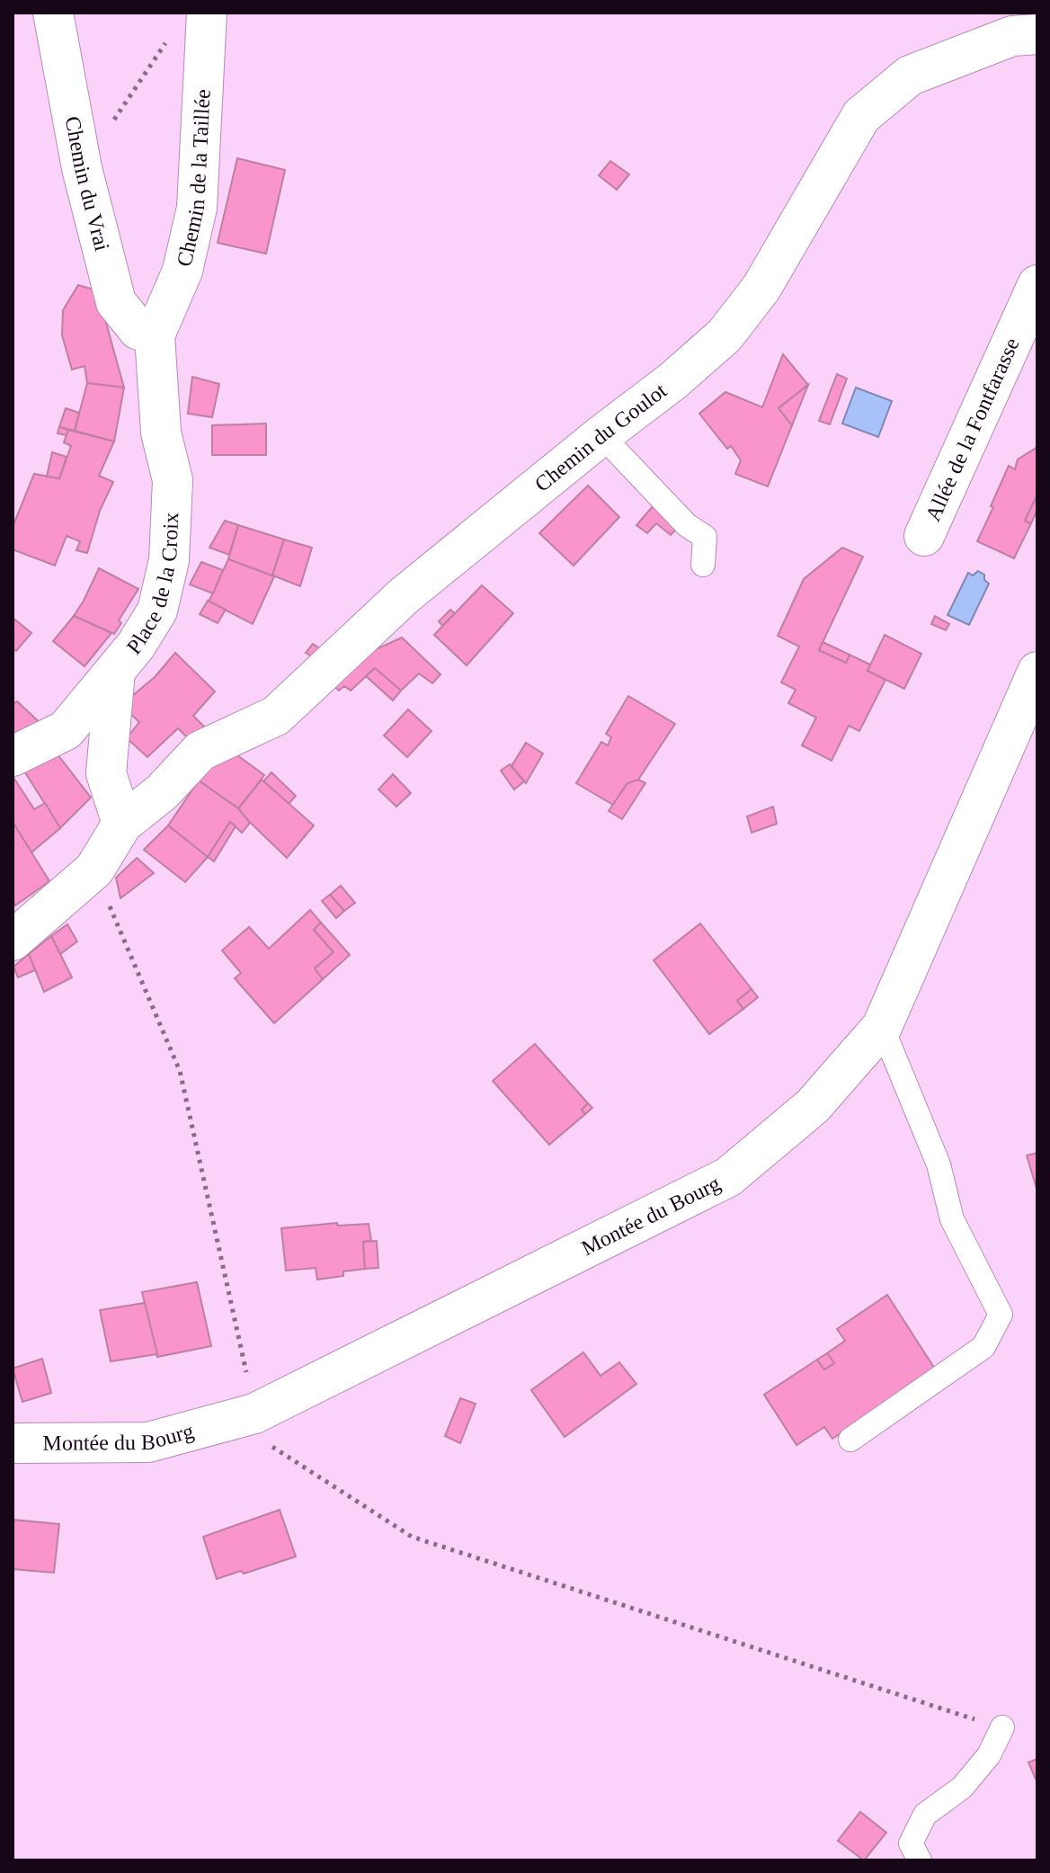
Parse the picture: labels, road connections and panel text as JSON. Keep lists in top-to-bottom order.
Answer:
{
  "streets": {
    "street": [
      "Chemin de la Taillée",
      "Chemin du Vrai",
      "Allée de la Fontfarasse",
      "Chemin du Goulot",
      "Place de la Croix",
      "Montée du Bourg"
    ]
  },
  "crossings": [
    ["Chemin de la Taillée", "Chemin du Vrai"],
    ["Chemin de la Taillée", "Place de la Croix"],
    ["Chemin du Vrai", "Place de la Croix"],
    ["Chemin du Goulot", "Place de la Croix"]
  ]
}
